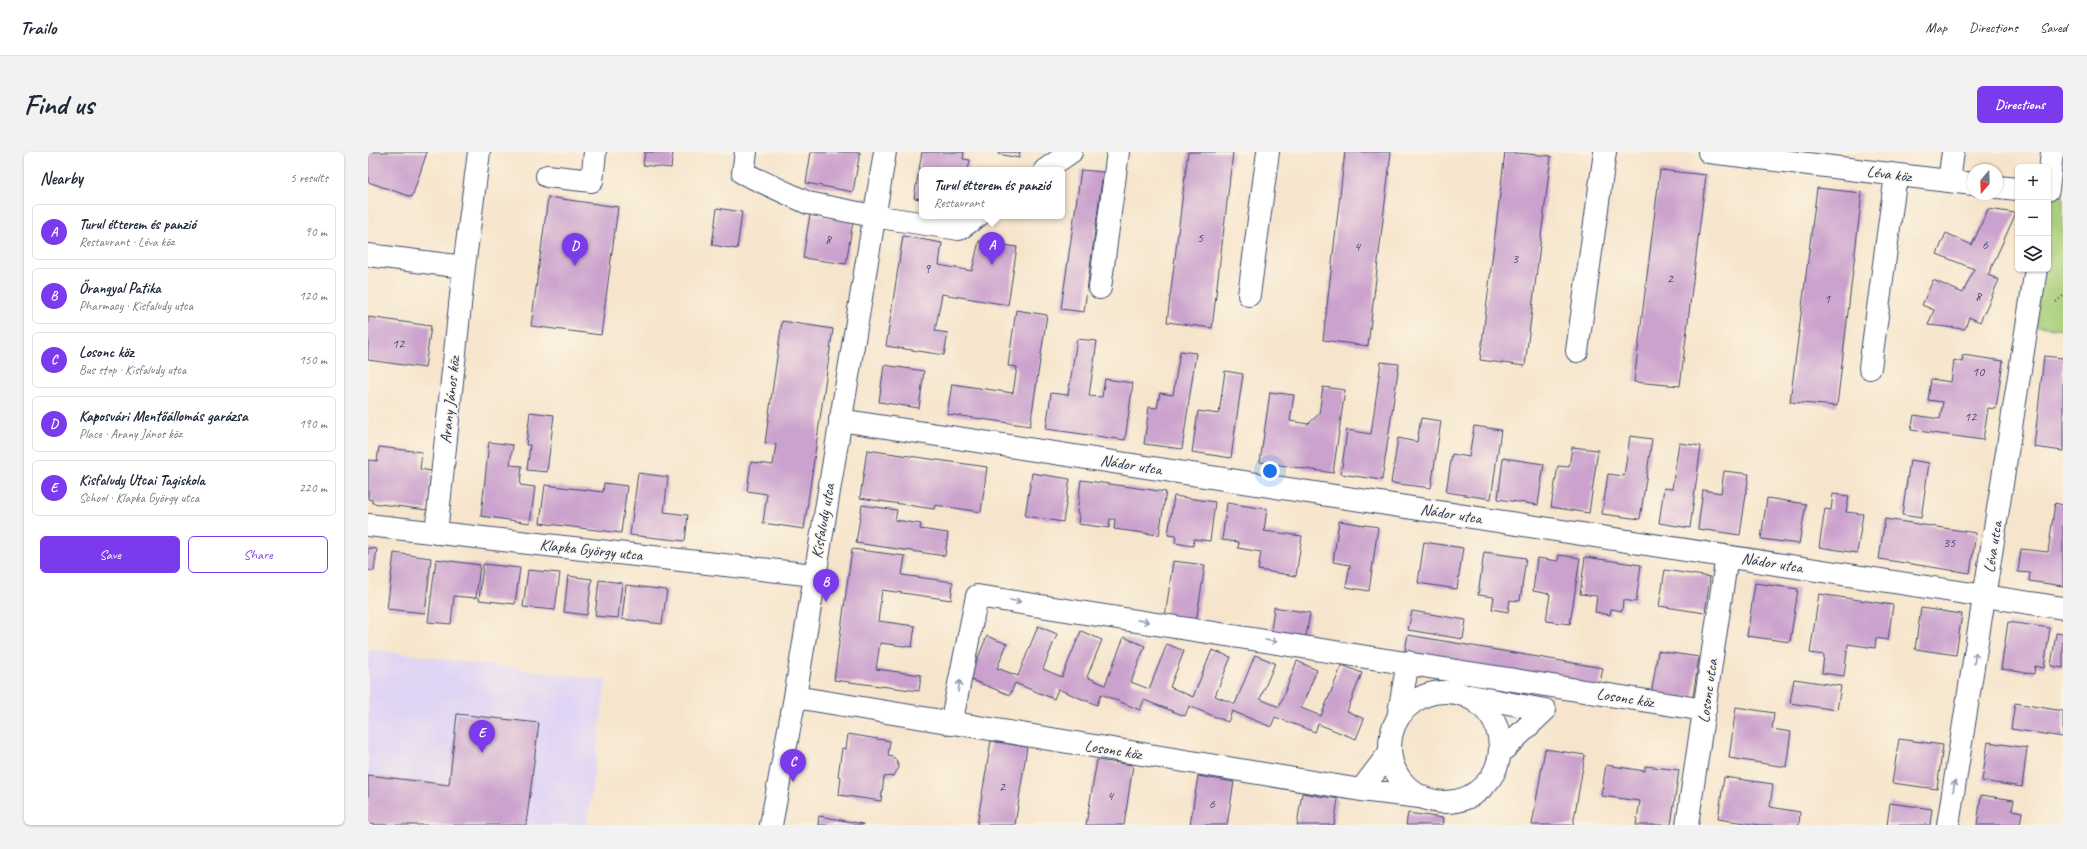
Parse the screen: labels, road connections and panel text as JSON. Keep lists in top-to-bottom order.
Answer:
{
  "streets": {
    "street": [
      "Léva köz",
      "Arany János köz",
      "Nádor utca",
      "Kisfaludy utca",
      "Léva utca",
      "Klapka György utca",
      "Losonc utca",
      "Losonc köz"
    ]
  },
  "crossings": [
    ["Arany János köz", "Klapka György utca"],
    ["Nádor utca", "Kisfaludy utca"],
    ["Nádor utca", "Léva utca"],
    ["Nádor utca", "Losonc utca"],
    ["Kisfaludy utca", "Klapka György utca"],
    ["Kisfaludy utca", "Losonc köz"],
    ["Losonc utca", "Losonc köz"]
  ],
  "one_way": ["Léva utca"],
  "house_numbers": [
    "5",
    "8",
    "6",
    "4",
    "3",
    "9",
    "2",
    "8",
    "1",
    "12",
    "10",
    "12",
    "35",
    "2",
    "4",
    "6"
  ],
  "north": "bottom",
  "page": {
    "header": "Trailo",
    "nav": ["Map", "Directions", "Saved"],
    "buttons": [
      "Directions",
      ["Save", "Share"]
    ],
    "title": "Find us",
    "heading": ["Nearby", "5 results"],
    "map_buttons": ["+", "−"],
    "popup": ["Turul étterem és panzió", "Restaurant"],
    "list": [
      {
        "mark": "A",
        "name": "Turul étterem és panzió",
        "note": "Restaurant · Léva köz",
        "value": "90 m"
      },
      {
        "mark": "B",
        "name": "Őrangyal Patika",
        "note": "Pharmacy · Kisfaludy utca",
        "value": "120 m"
      },
      {
        "mark": "C",
        "name": "Losonc köz",
        "note": "Bus stop · Kisfaludy utca",
        "value": "150 m"
      },
      {
        "mark": "D",
        "name": "Kaposvári Mentőállomás garázsa",
        "note": "Place · Arany János köz",
        "value": "190 m"
      },
      {
        "mark": "E",
        "name": "Kisfaludy Utcai Tagiskola",
        "note": "School · Klapka György utca",
        "value": "220 m"
      }
    ],
    "pins": [
      "A",
      "D",
      "B",
      "E",
      "C"
    ]
  }
}
